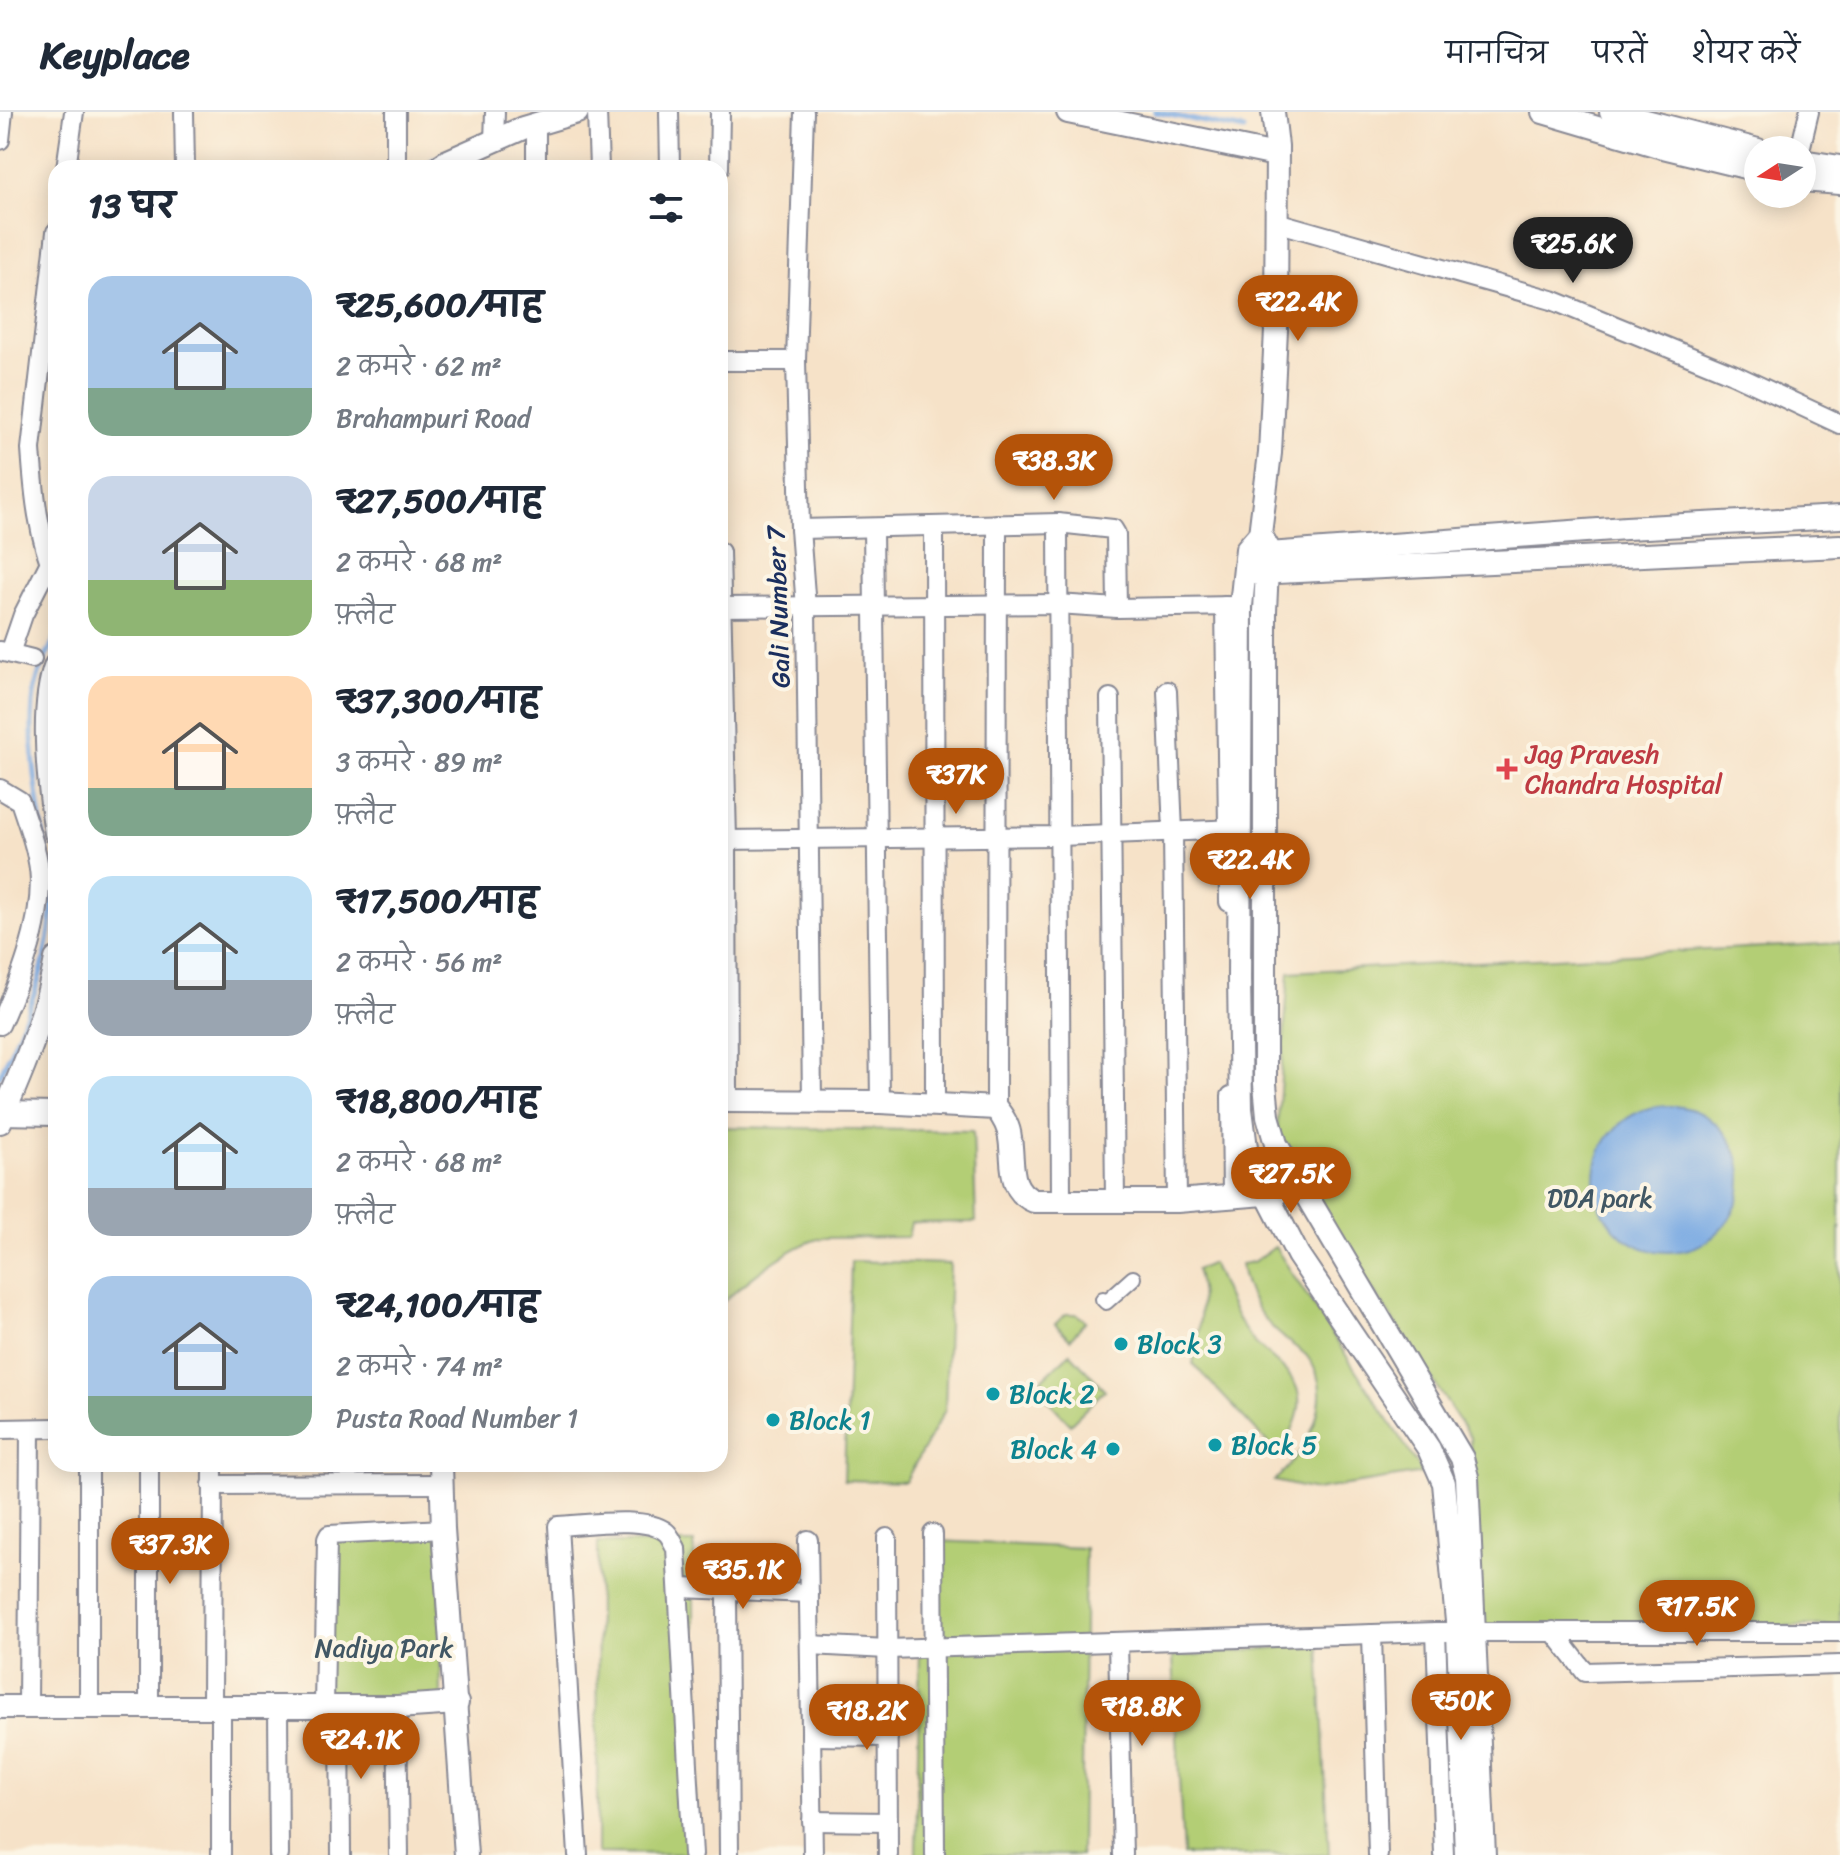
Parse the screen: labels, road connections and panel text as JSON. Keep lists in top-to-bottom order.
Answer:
{
  "streets": {
    "street": ["Gali Number 7"]
  },
  "parks": ["DDA park", "Nadiya Park"],
  "places": {
    "health": ["Jag Pravesh Chandra Hospital"],
    "other": [
      "Block 3",
      "Block 2",
      "Block 1",
      "Block 5",
      "Block 4"
    ]
  },
  "north": "left",
  "page": {
    "header": "Keyplace",
    "nav": ["मानचित्र", "परतें", "शेयर करें"],
    "heading": "13 घर",
    "price": [
      "₹25.6K",
      "₹22.4K",
      "₹38.3K",
      "₹37K",
      "₹22.4K",
      "₹27.5K",
      "₹37.3K",
      "₹35.1K",
      "₹17.5K",
      "₹50K",
      "₹18.8K",
      "₹18.2K",
      "₹24.1K"
    ],
    "list": [
      {
        "name": "₹25,600/माह",
        "note": "2 कमरे · 62 m² · Brahampuri Road"
      },
      {
        "name": "₹27,500/माह",
        "note": "2 कमरे · 68 m² · फ़्लैट"
      },
      {
        "name": "₹37,300/माह",
        "note": "3 कमरे · 89 m² · फ़्लैट"
      },
      {
        "name": "₹17,500/माह",
        "note": "2 कमरे · 56 m² · फ़्लैट"
      },
      {
        "name": "₹18,800/माह",
        "note": "2 कमरे · 68 m² · फ़्लैट"
      },
      {
        "name": "₹24,100/माह",
        "note": "2 कमरे · 74 m² · Pusta Road Number 1"
      }
    ]
  }
}
